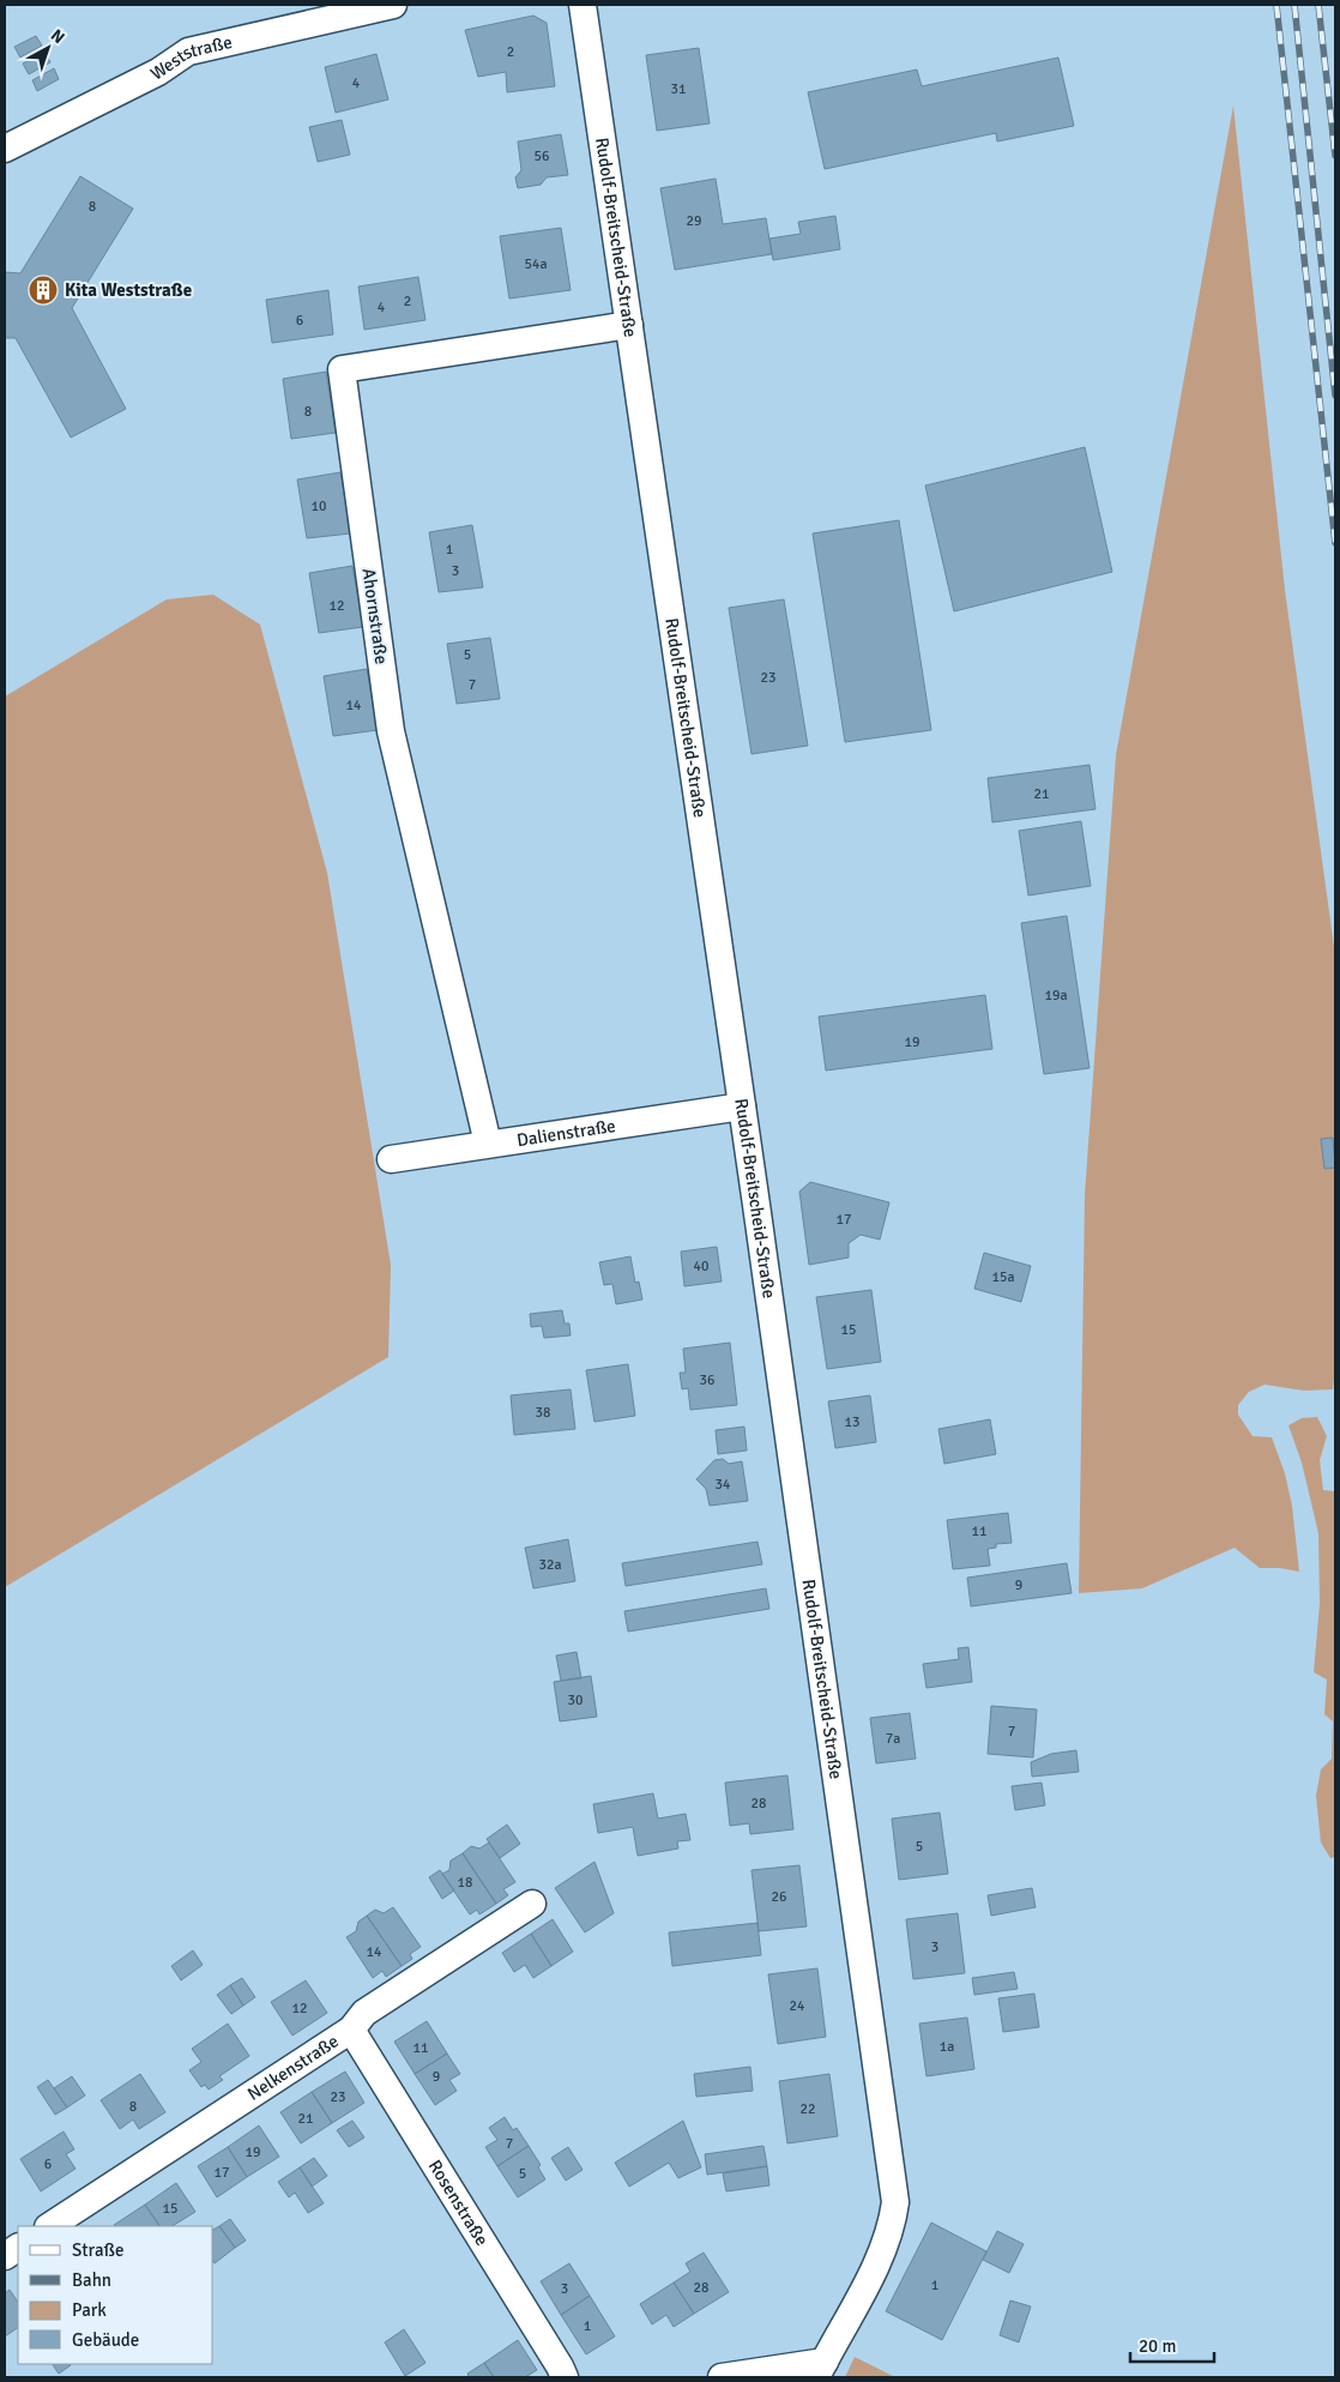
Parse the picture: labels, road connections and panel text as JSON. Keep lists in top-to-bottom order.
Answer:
{
  "streets": {
    "street": [
      "Weststraße",
      "Rudolf-Breitscheid-Straße",
      "Ahornstraße",
      "Dalienstraße",
      "Nelkenstraße",
      "Rosenstraße"
    ]
  },
  "crossings": [
    ["Rudolf-Breitscheid-Straße", "Ahornstraße"],
    ["Rudolf-Breitscheid-Straße", "Dalienstraße"],
    ["Ahornstraße", "Dalienstraße"],
    ["Nelkenstraße", "Rosenstraße"]
  ],
  "places": {
    "building": ["Kita Weststraße"]
  },
  "house_numbers": [
    "2",
    "4",
    "31",
    "56",
    "8",
    "29",
    "54a",
    "2",
    "4",
    "6",
    "8",
    "10",
    "1",
    "3",
    "12",
    "5",
    "23",
    "7",
    "14",
    "21",
    "19a",
    "19",
    "17",
    "40",
    "15a",
    "15",
    "36",
    "38",
    "13",
    "34",
    "11",
    "32a",
    "9",
    "30",
    "7",
    "7a",
    "28",
    "5",
    "18",
    "26",
    "3",
    "14",
    "24",
    "12",
    "1a",
    "11",
    "9",
    "23",
    "8",
    "22",
    "21",
    "7",
    "19",
    "6",
    "17",
    "5",
    "15",
    "1",
    "28",
    "3",
    "1"
  ],
  "legend": [
    "Straße",
    "Bahn",
    "Park",
    "Gebäude"
  ],
  "scale_bar": "20 m",
  "north": "top right"
}
